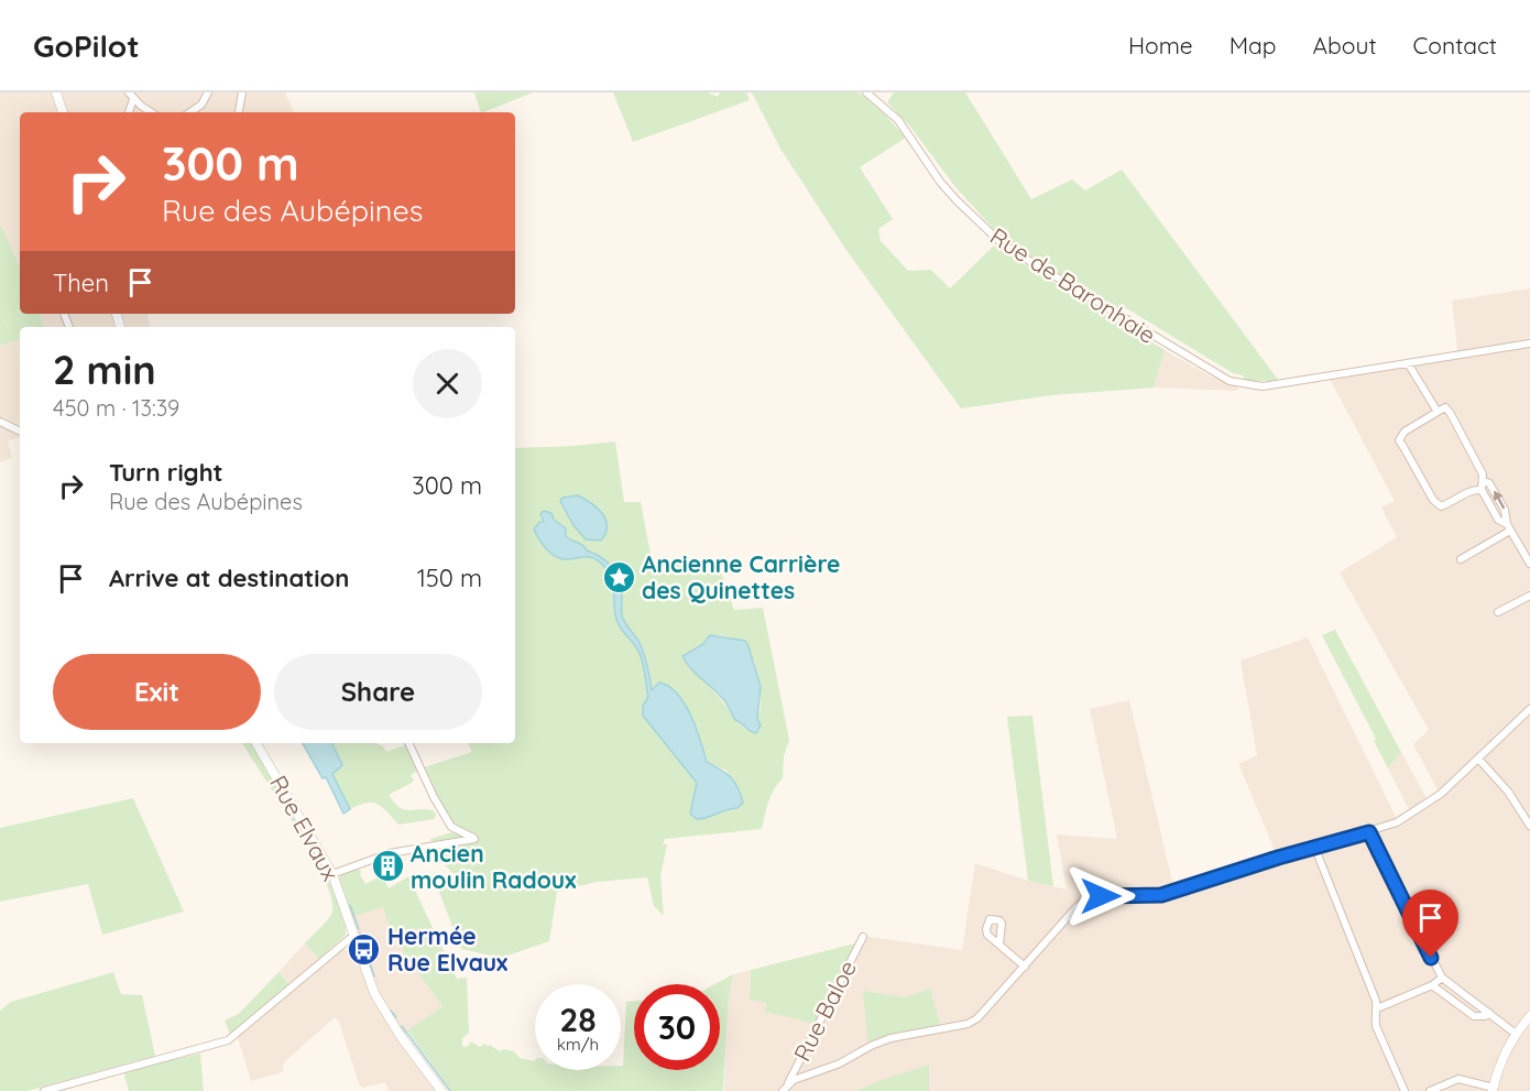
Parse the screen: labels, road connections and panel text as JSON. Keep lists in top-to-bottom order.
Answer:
{
  "streets": {
    "street": ["Rue de Baronhaie", "Rue Elvaux", "Rue Baloe"]
  },
  "places": {
    "place": ["Ancienne Carrière des Quinettes"],
    "building": ["Ancien moulin Radoux"],
    "bus stop": ["Hermée Rue Elvaux"]
  },
  "page": {
    "header": "GoPilot",
    "nav": [
      "Home",
      "Map",
      "About",
      "Contact"
    ],
    "turn": ["300 m", "Rue des Aubépines"],
    "then": "Then",
    "heading": ["2 min", "450 m · 13:39"],
    "list": [
      {
        "name": "Turn right",
        "note": "Rue des Aubépines",
        "value": "300 m"
      },
      {
        "name": "Arrive at destination",
        "value": "150 m"
      }
    ],
    "buttons": ["Exit", "Share"],
    "speed": "28 km/h",
    "limit": "30"
  }
}
